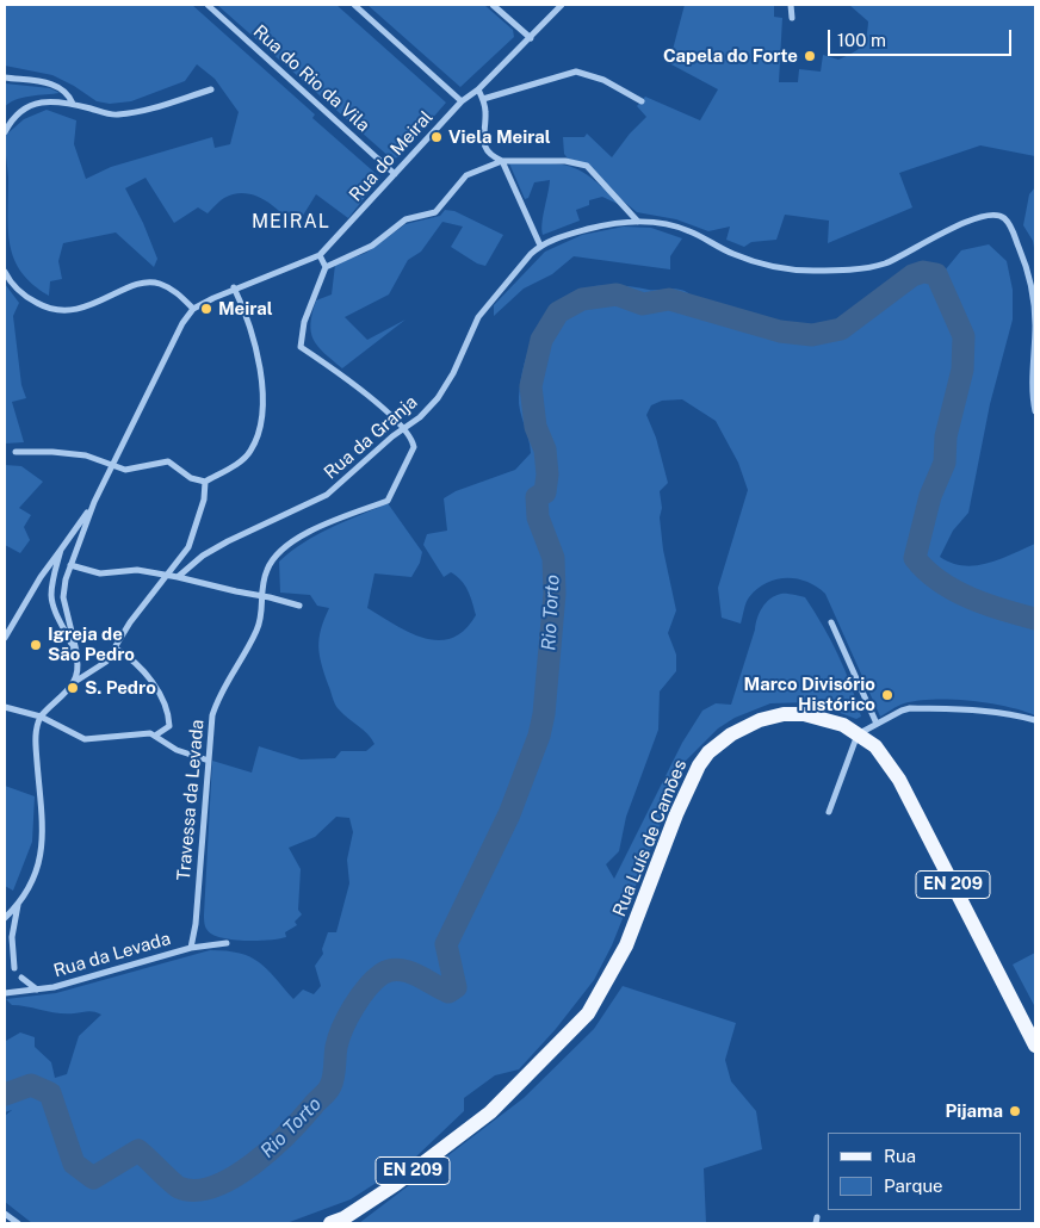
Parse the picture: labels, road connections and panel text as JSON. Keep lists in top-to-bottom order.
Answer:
{
  "streets": {
    "main road": ["Rua Luís de Camões", "EN 209"],
    "street": [
      "Rua do Rio da Vila",
      "Rua do Meiral",
      "Rua da Granja",
      "Travessa da Levada",
      "Rua da Levada"
    ]
  },
  "crossings": [
    ["Rua do Rio da Vila", "Rua do Meiral"],
    ["Rua da Granja", "Travessa da Levada"],
    ["Travessa da Levada", "Rua da Levada"]
  ],
  "districts": ["MEIRAL"],
  "water": ["Rio Torto"],
  "places": [
    "Capela do Forte",
    "Viela Meiral",
    "Meiral",
    "Igreja de São Pedro",
    "S. Pedro",
    "Marco Divisório Histórico",
    "Pijama"
  ],
  "legend": ["Rua", "Parque"],
  "scale_bar": "100 m"
}
